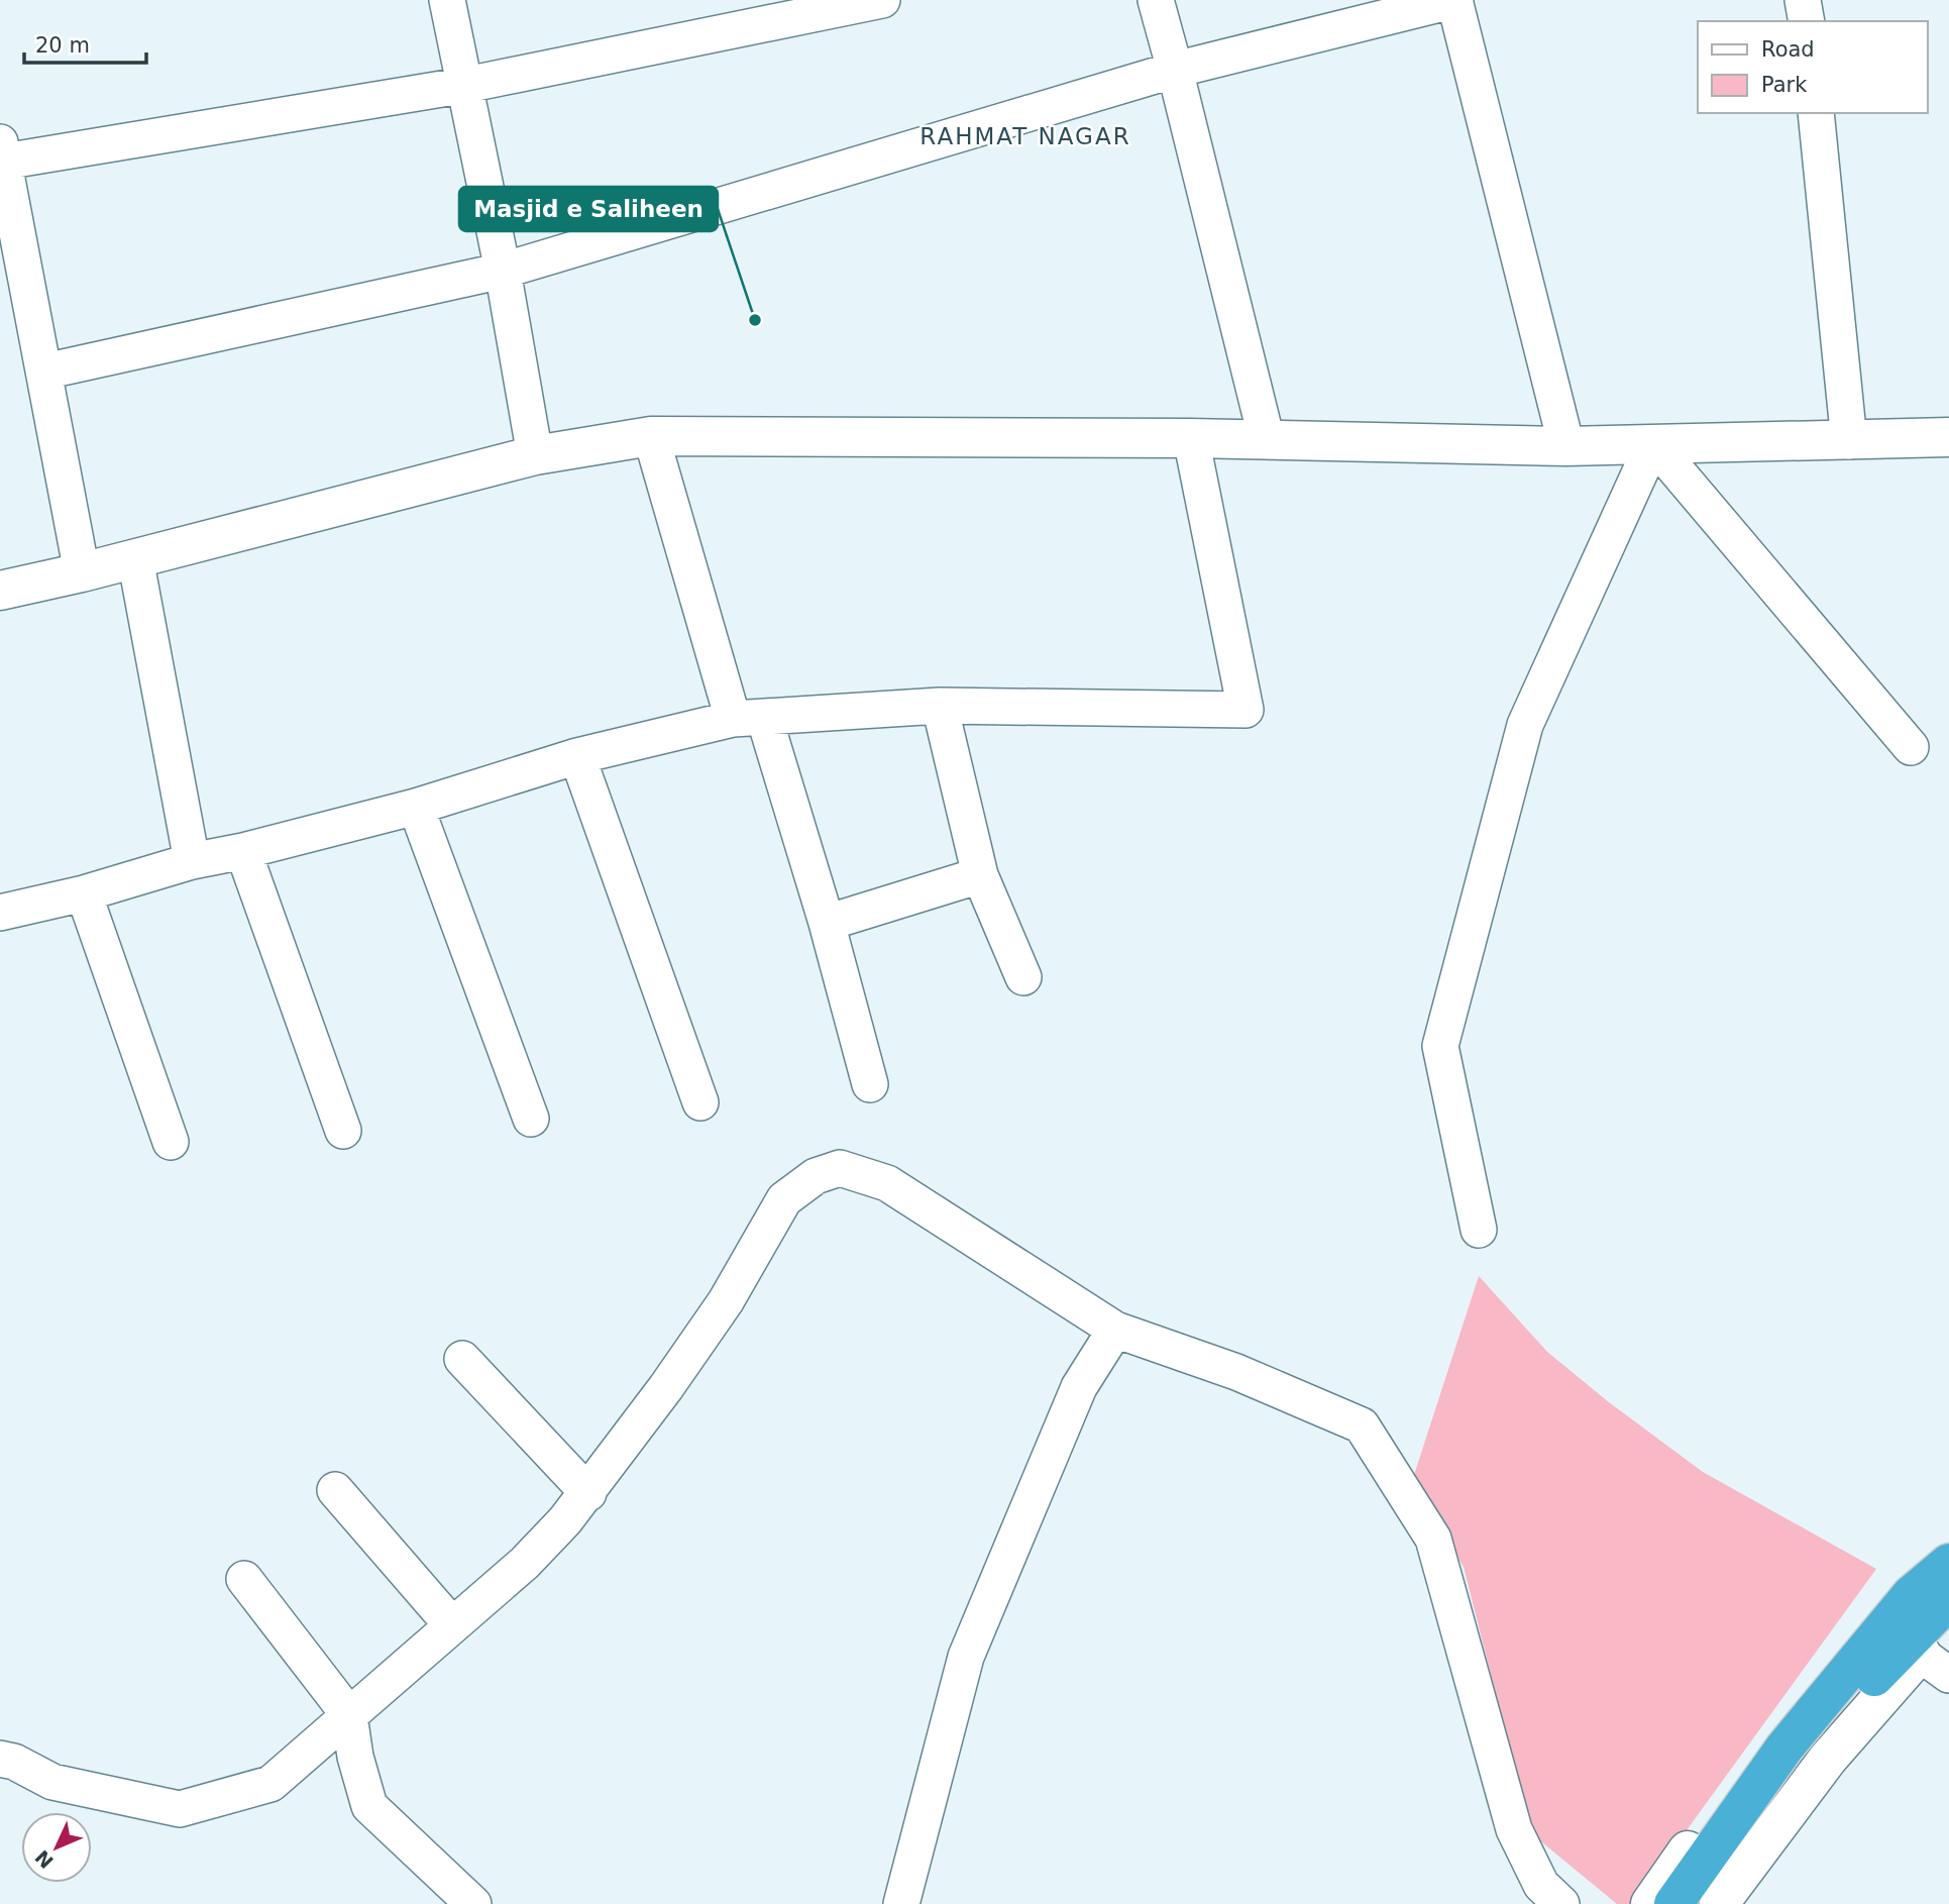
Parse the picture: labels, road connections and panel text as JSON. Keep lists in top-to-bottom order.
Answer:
{
  "districts": ["RAHMAT NAGAR"],
  "places": ["Masjid e Saliheen"],
  "legend": ["Road", "Park"],
  "scale_bar": "20 m",
  "north": "bottom left"
}
